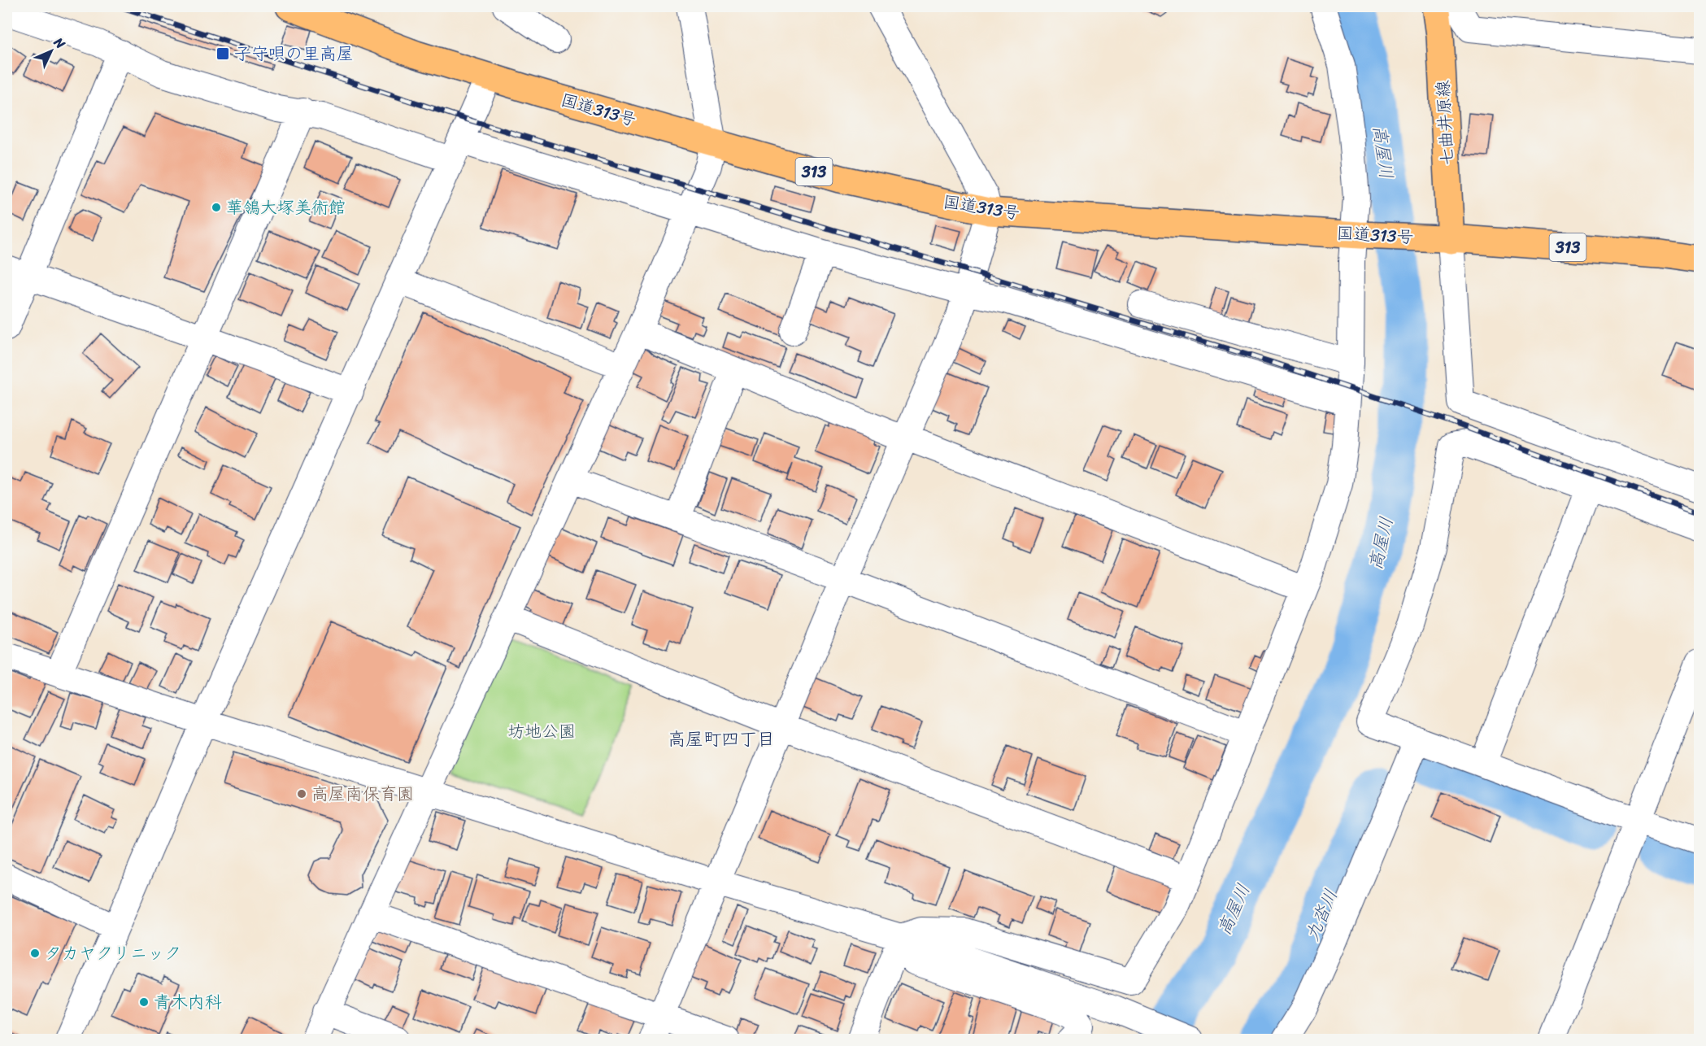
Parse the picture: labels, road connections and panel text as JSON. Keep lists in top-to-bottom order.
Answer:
{
  "streets": {
    "main road": ["国道313号", "七曲井原線", "313"]
  },
  "crossings": [
    ["国道313号", "七曲井原線"]
  ],
  "districts": ["高屋町四丁目"],
  "water": ["高屋川", "九沓川"],
  "parks": ["坊地公園"],
  "places": {
    "transit": ["子守唄の里高屋"],
    "other": [
      "華鴒大塚美術館",
      "高屋南保育園",
      "タカヤクリニック",
      "青木内科"
    ]
  },
  "north": "top right"
}
